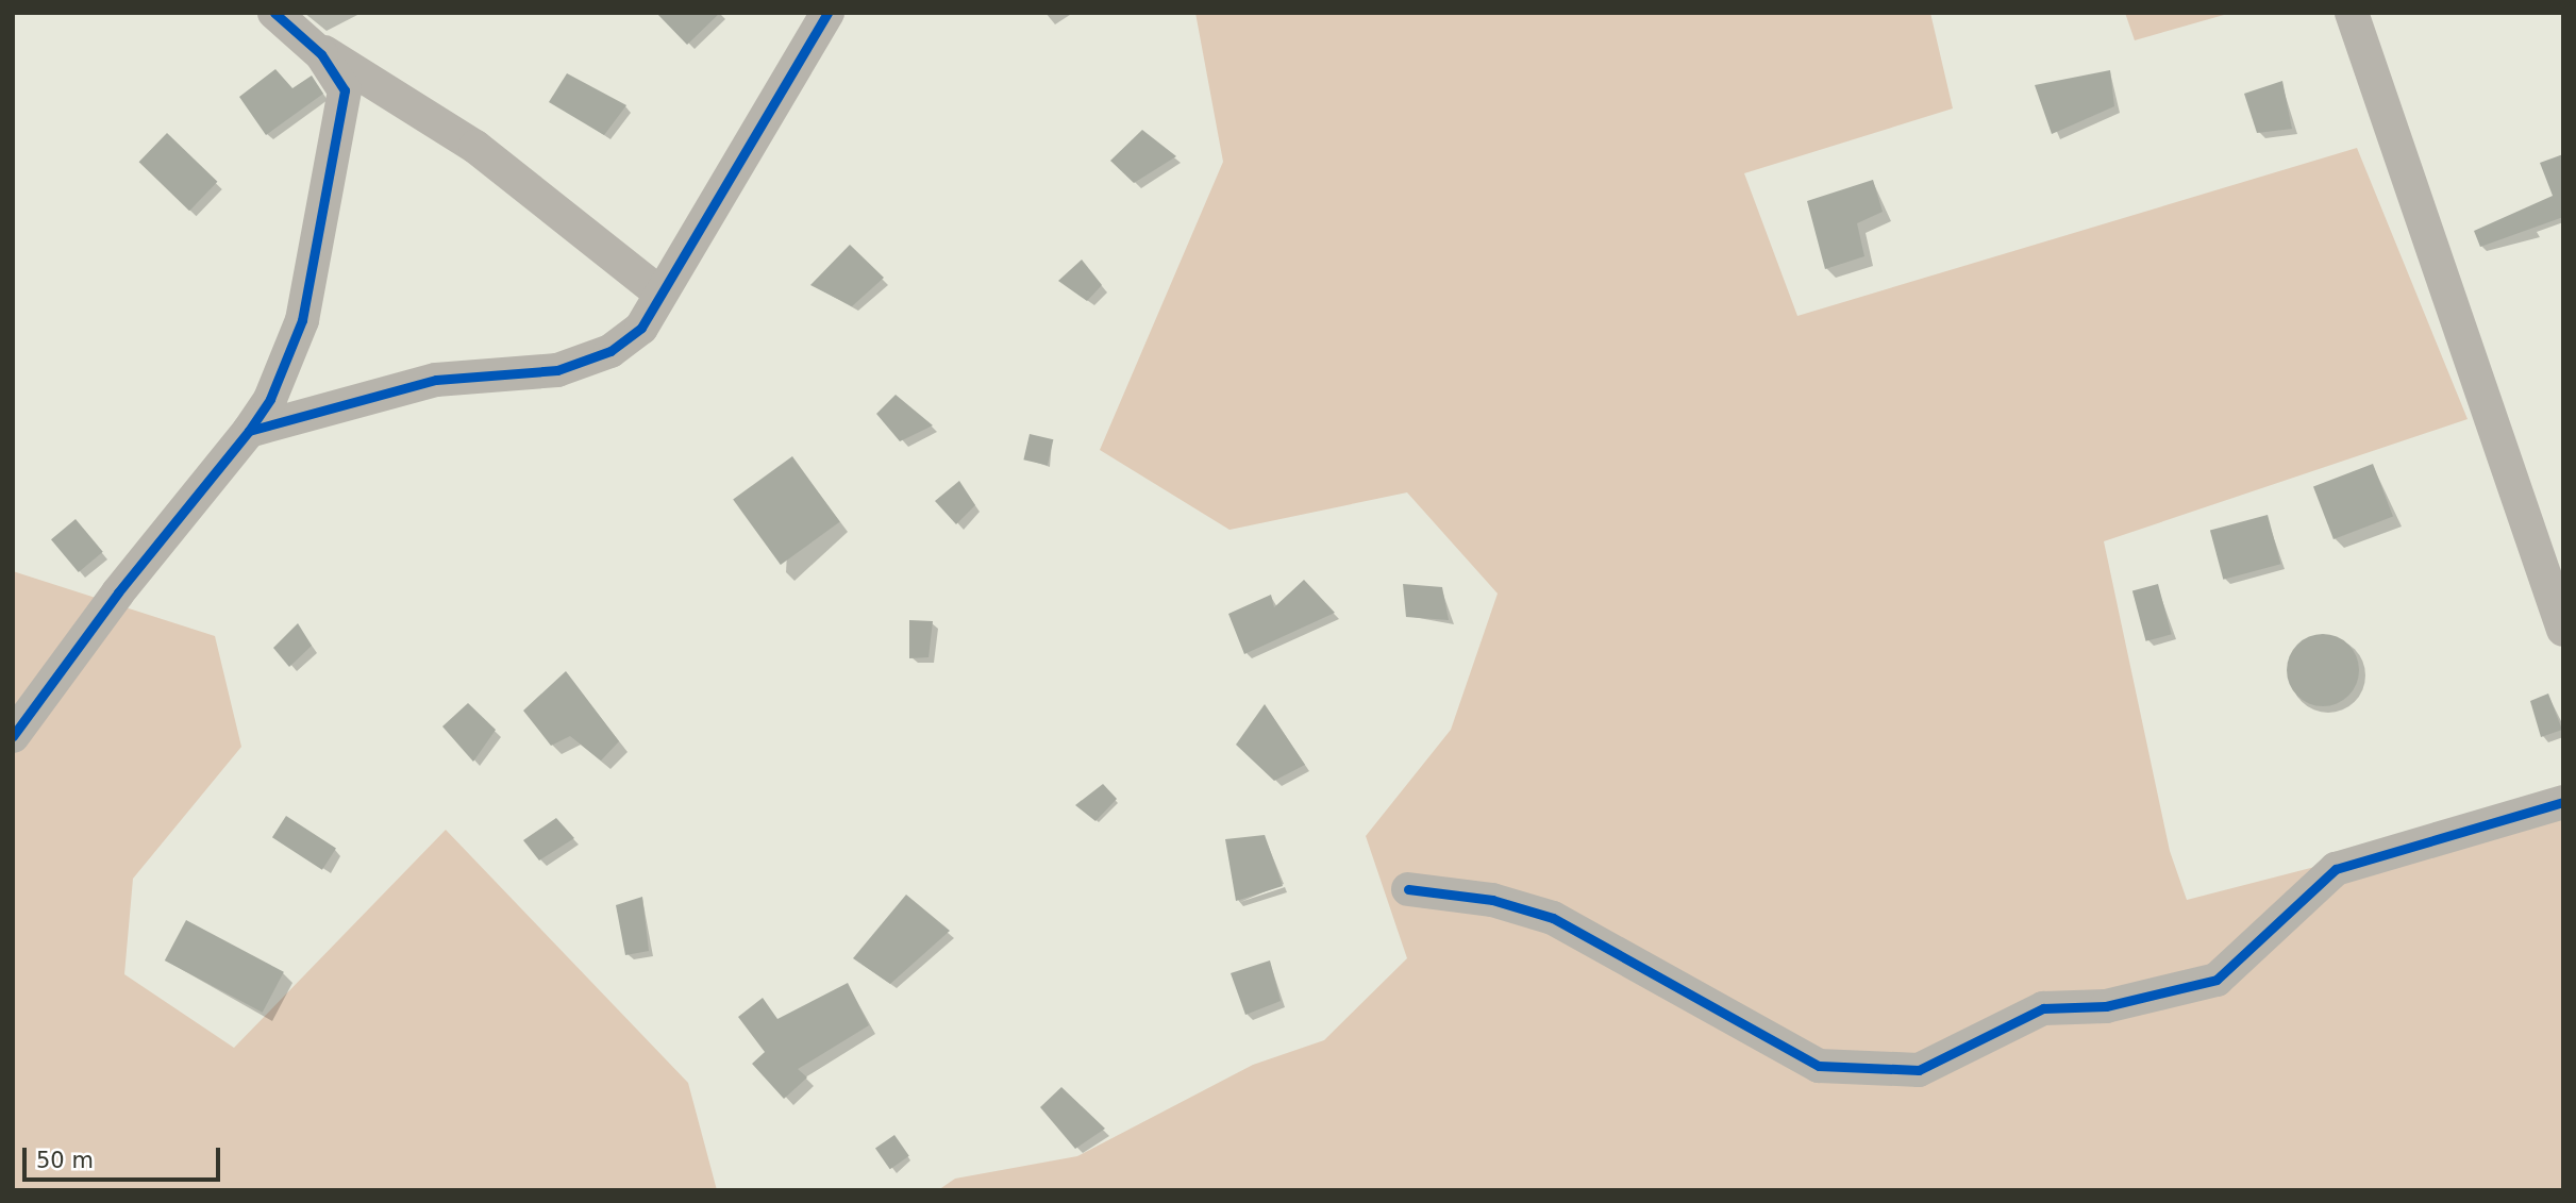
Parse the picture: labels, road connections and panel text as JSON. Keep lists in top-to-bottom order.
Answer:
{
  "scale_bar": "50 m"
}
